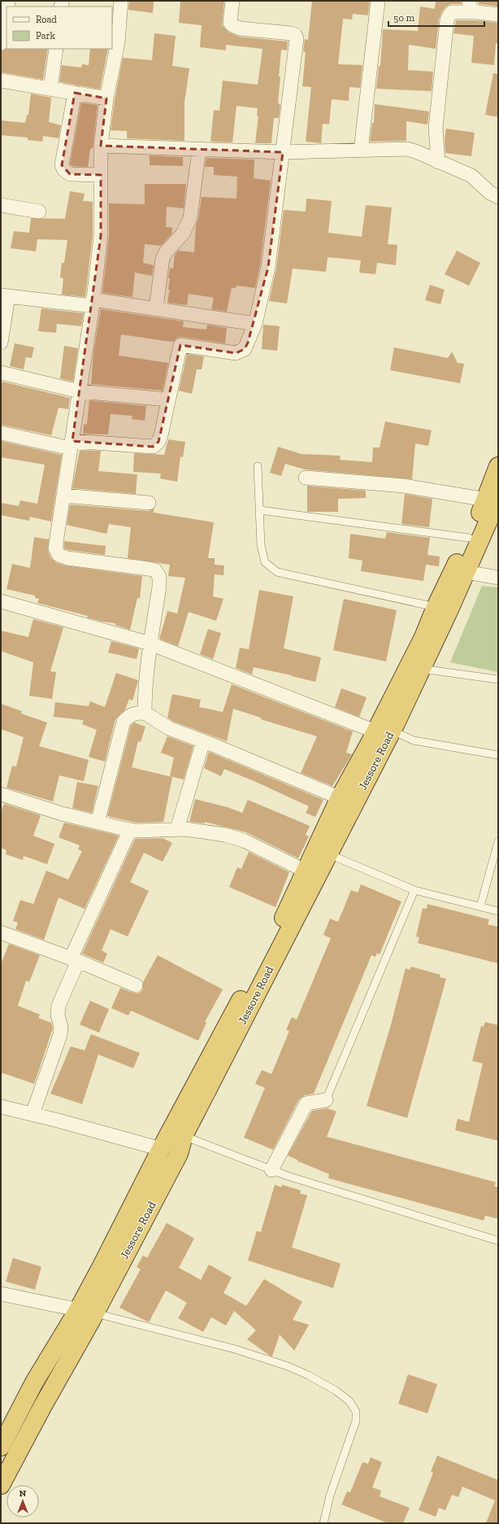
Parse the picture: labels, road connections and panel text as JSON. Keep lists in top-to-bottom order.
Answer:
{
  "streets": {
    "highway": ["Jessore Road"]
  },
  "legend": ["Road", "Park"],
  "scale_bar": "50 m",
  "north": "top"
}
